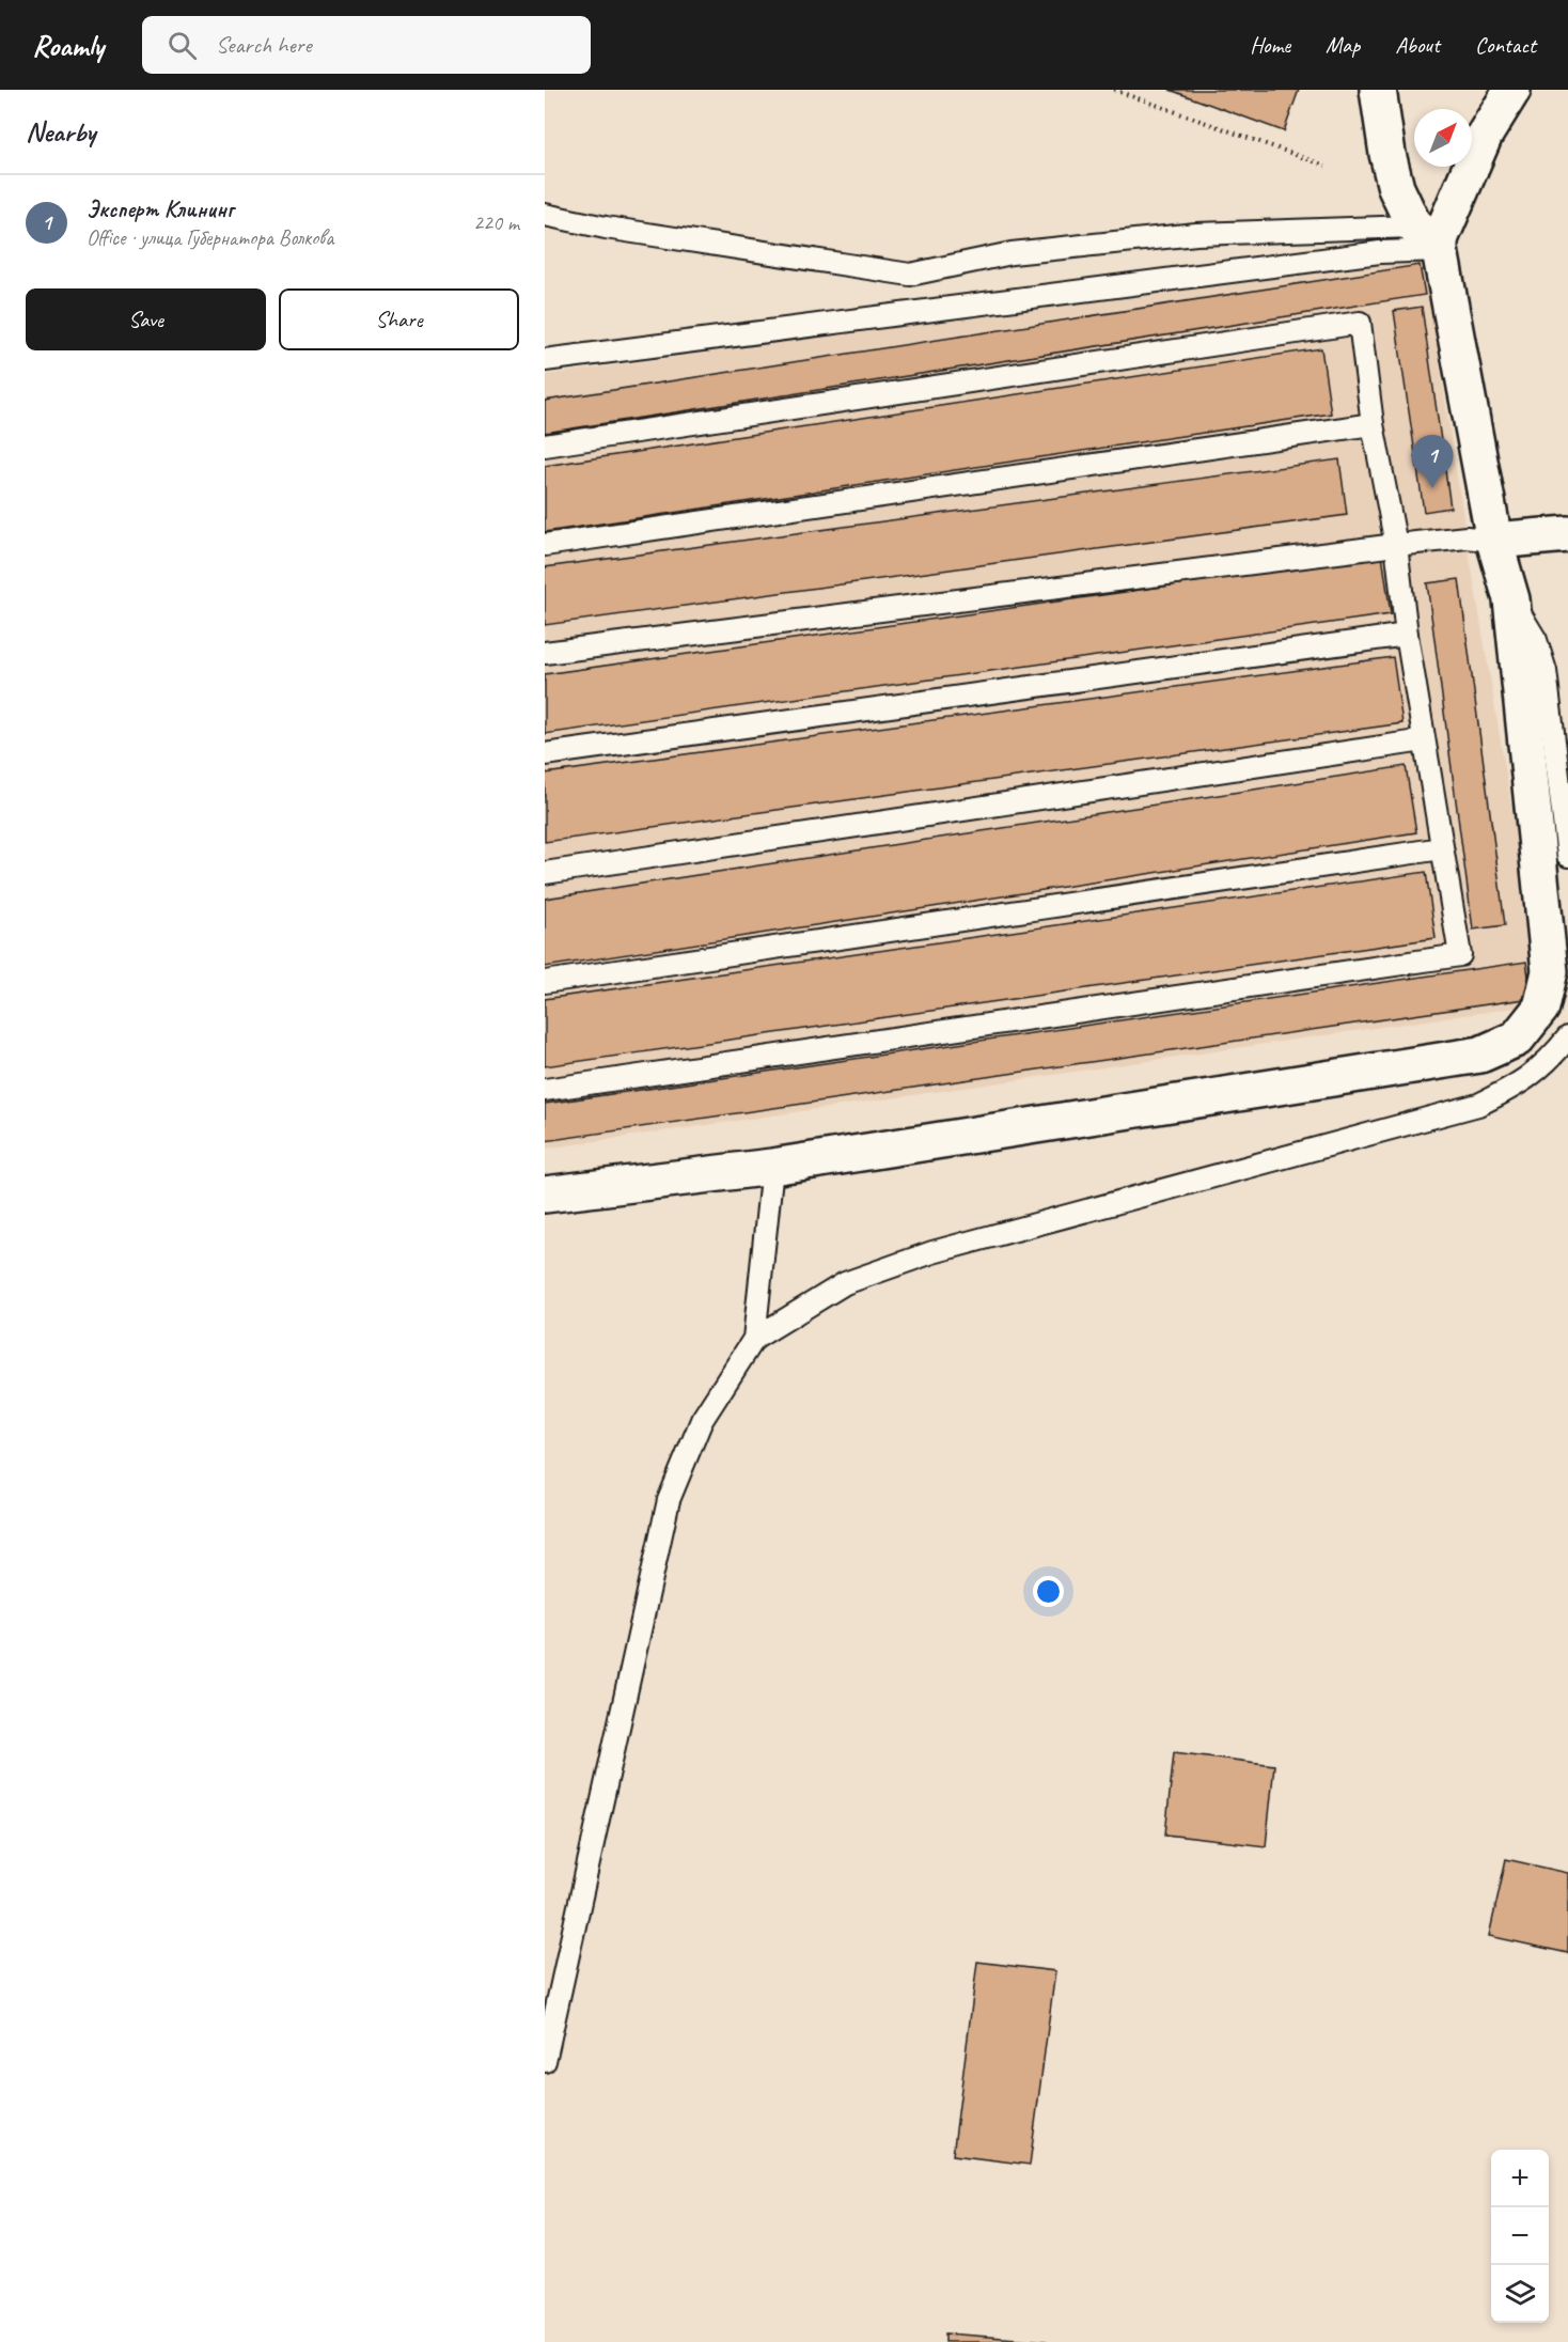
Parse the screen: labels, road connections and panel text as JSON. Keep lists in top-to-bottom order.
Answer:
{
  "north": "top right",
  "page": {
    "header": "Roamly",
    "search": "Search here",
    "nav": [
      "Home",
      "Map",
      "About",
      "Contact"
    ],
    "heading": "Nearby",
    "list": [
      {
        "mark": "1",
        "name": "Эксперт Клининг",
        "note": "Office · улица Губернатора Волкова",
        "value": "220 m"
      }
    ],
    "buttons": ["Save", "Share"],
    "pins": "1",
    "map_buttons": ["+", "−"]
  }
}
